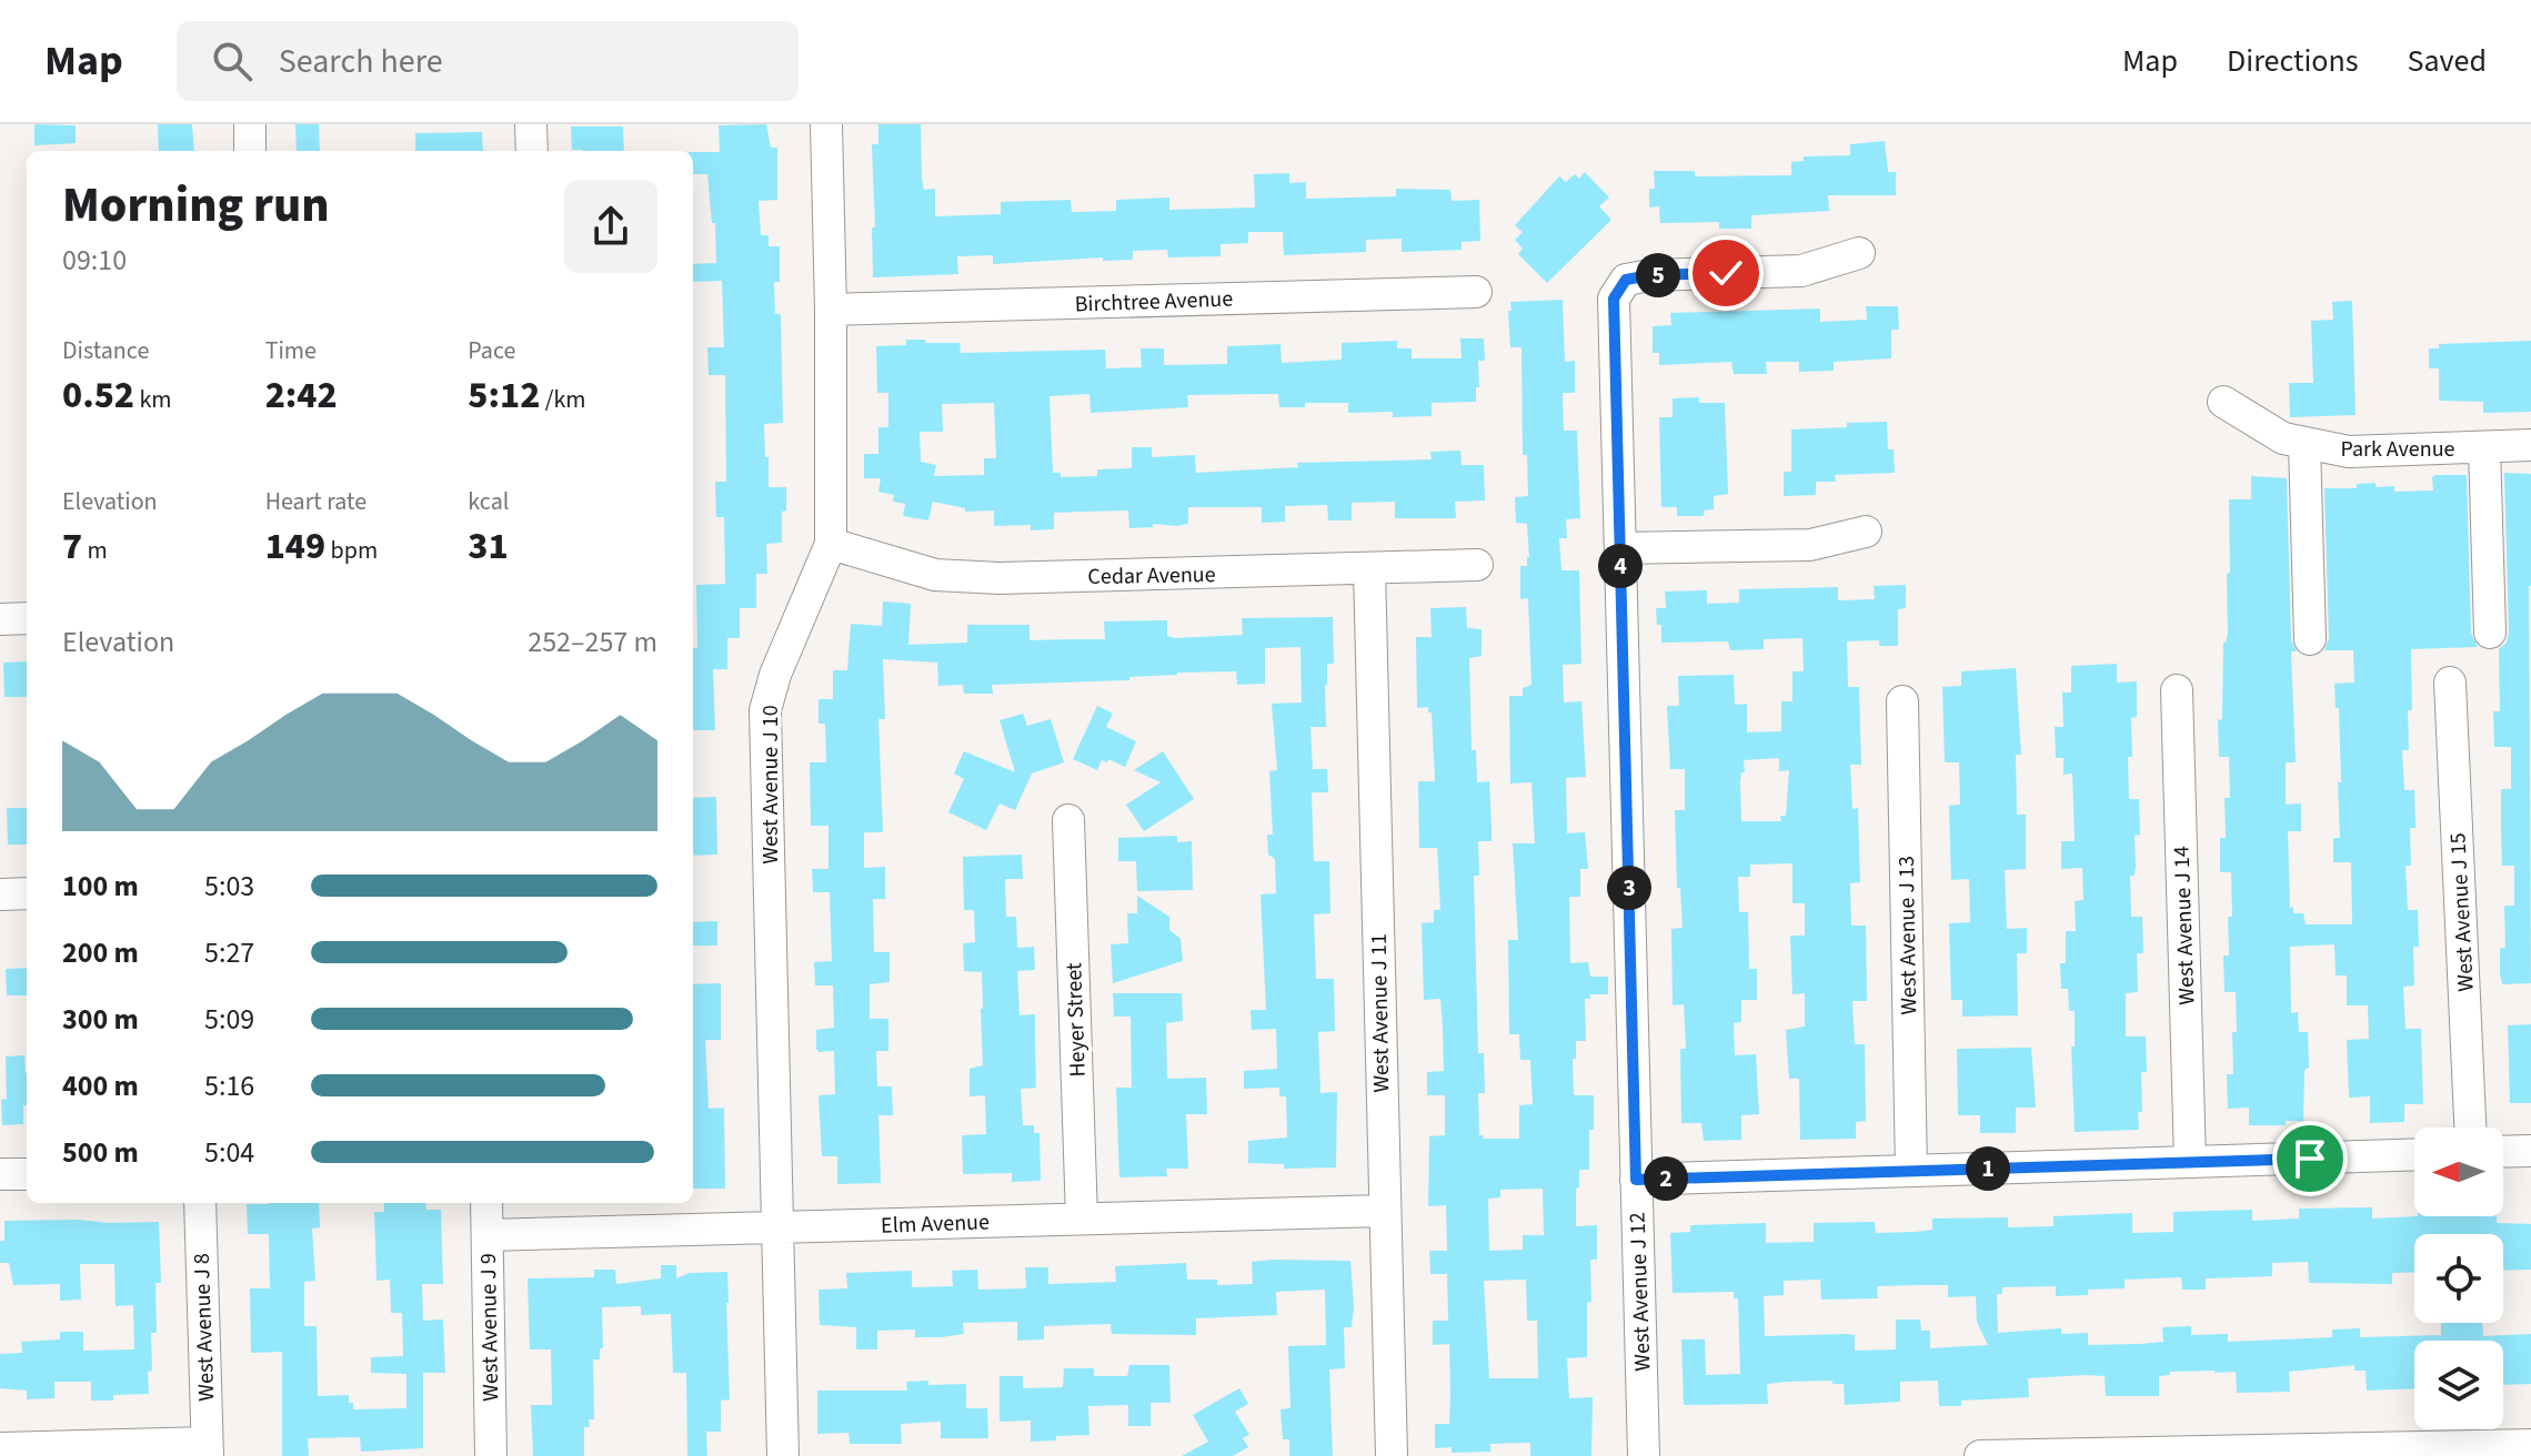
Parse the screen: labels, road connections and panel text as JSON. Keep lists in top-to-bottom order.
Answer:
{
  "streets": {
    "street": [
      "Birchtree Avenue",
      "Park Avenue",
      "Cedar Avenue",
      "West Avenue J 10",
      "West Avenue J 15",
      "West Avenue J 14",
      "West Avenue J 13",
      "West Avenue J 11",
      "Heyer Street",
      "Elm Avenue",
      "West Avenue J 12",
      "West Avenue J 8",
      "West Avenue J 9"
    ]
  },
  "crossings": [
    ["Birchtree Avenue", "West Avenue J 10"],
    ["Cedar Avenue", "West Avenue J 10"],
    ["Cedar Avenue", "West Avenue J 11"],
    ["West Avenue J 10", "Elm Avenue"],
    ["West Avenue J 11", "Elm Avenue"],
    ["Heyer Street", "Elm Avenue"],
    ["Elm Avenue", "West Avenue J 9"]
  ],
  "north": "left",
  "page": {
    "header": "Map",
    "search": "Search here",
    "nav": ["Map", "Directions", "Saved"],
    "heading": ["Morning run", "09:10"],
    "pins": [
      "5",
      "4",
      "3",
      "1",
      "2"
    ],
    "stats": [
      ["Distance", "0.52 km"],
      ["Time", "2:42"],
      ["Pace", "5:12 /km"],
      ["Elevation", "7 m"],
      ["Heart rate", "149 bpm"],
      ["kcal", "31"]
    ],
    "chart": ["Elevation", "252–257 m"],
    "list": [
      {
        "name": "100 m",
        "note": "5:03"
      },
      {
        "name": "200 m",
        "note": "5:27"
      },
      {
        "name": "300 m",
        "note": "5:09"
      },
      {
        "name": "400 m",
        "note": "5:16"
      },
      {
        "name": "500 m",
        "note": "5:04"
      }
    ]
  }
}
